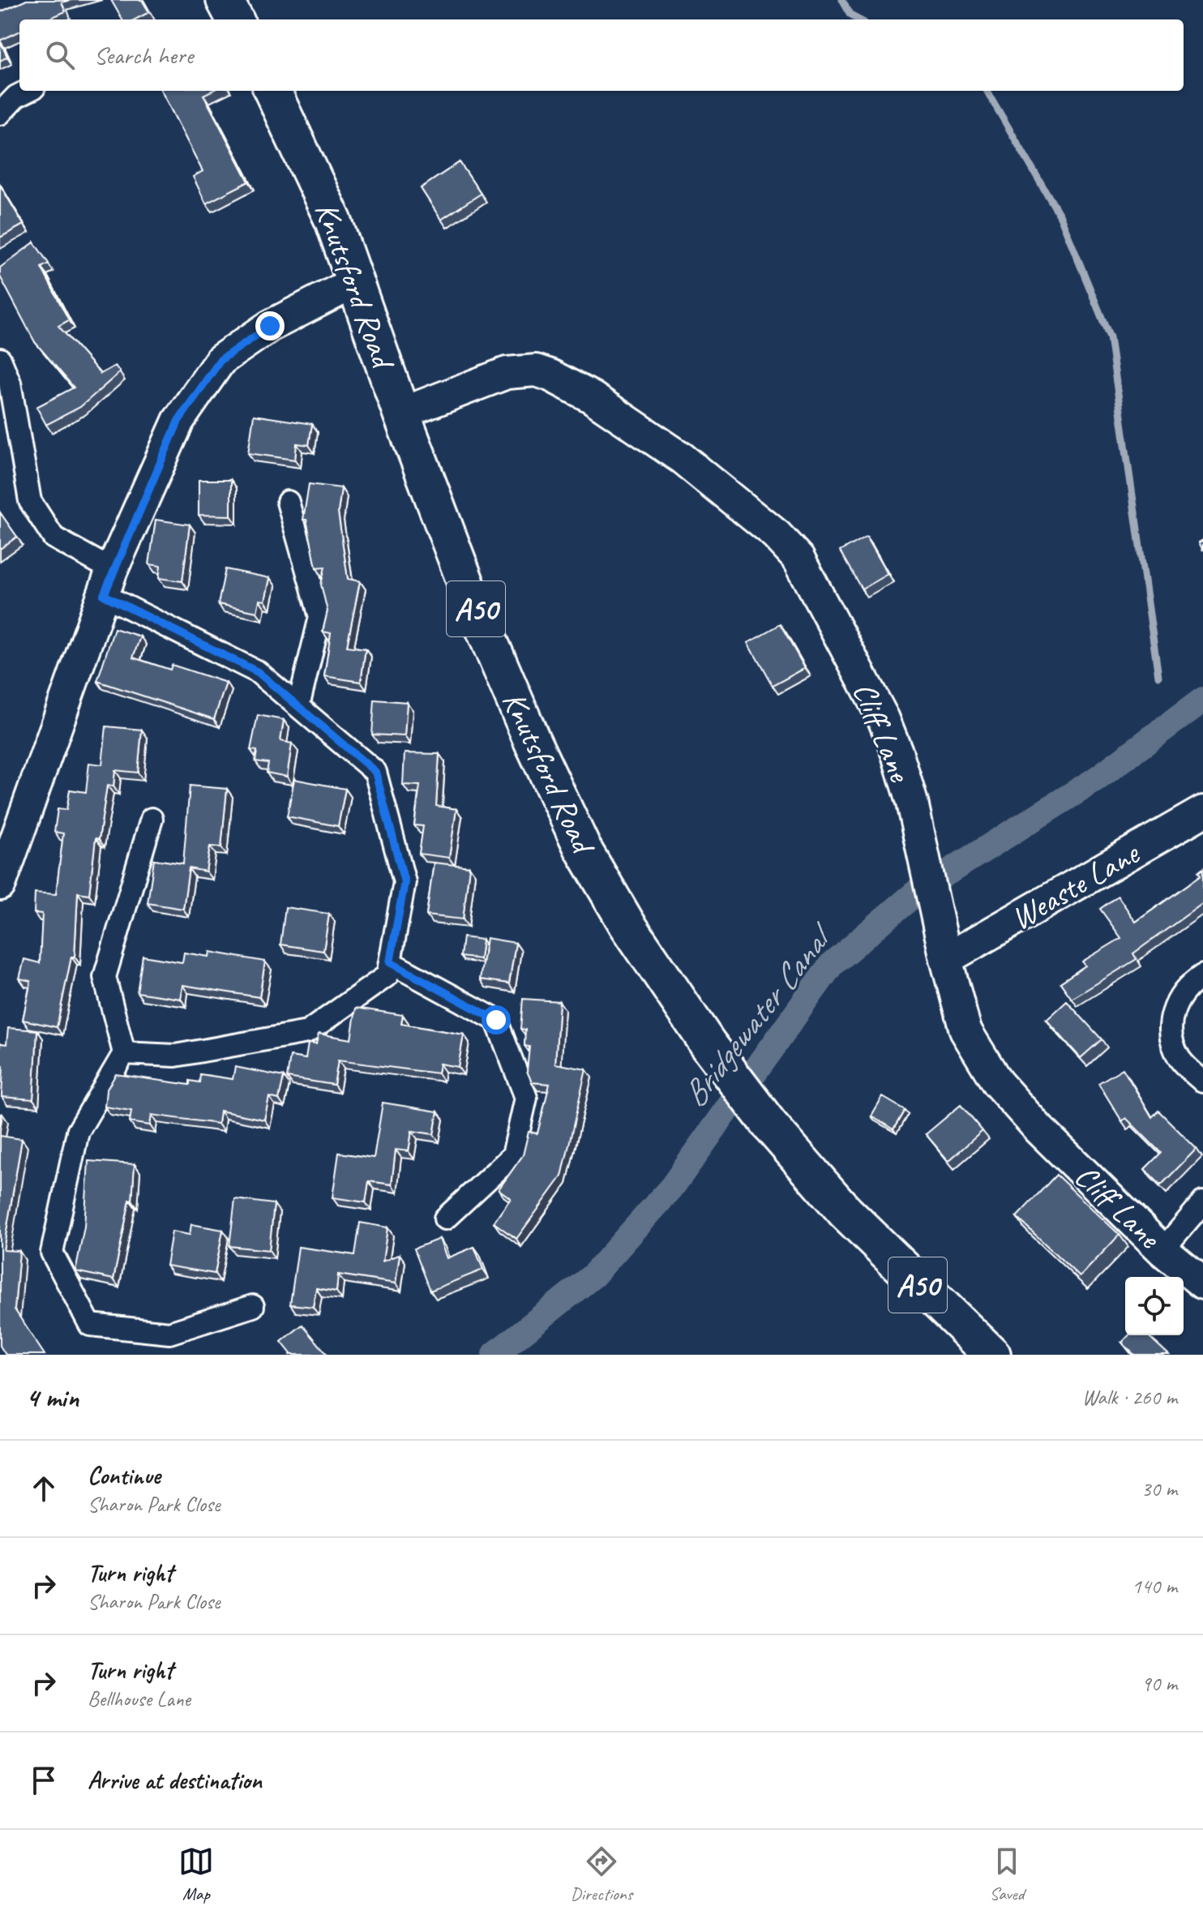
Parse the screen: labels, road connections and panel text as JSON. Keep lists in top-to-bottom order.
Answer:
{
  "streets": {
    "highway": ["Knutsford Road", "A50"],
    "street": ["Cliff Lane", "Weaste Lane"]
  },
  "crossings": [
    ["Knutsford Road", "Cliff Lane"],
    ["Cliff Lane", "Weaste Lane"]
  ],
  "water": ["Bridgewater Canal"],
  "page": {
    "search": "Search here",
    "heading": ["4 min", "Walk · 260 m"],
    "list": [
      ["Continue", "Sharon Park Close", "30 m"],
      ["Turn right", "Sharon Park Close", "140 m"],
      ["Turn right", "Bellhouse Lane", "90 m"],
      "Arrive at destination"
    ],
    "nav": ["Map", "Directions", "Saved"]
  }
}
